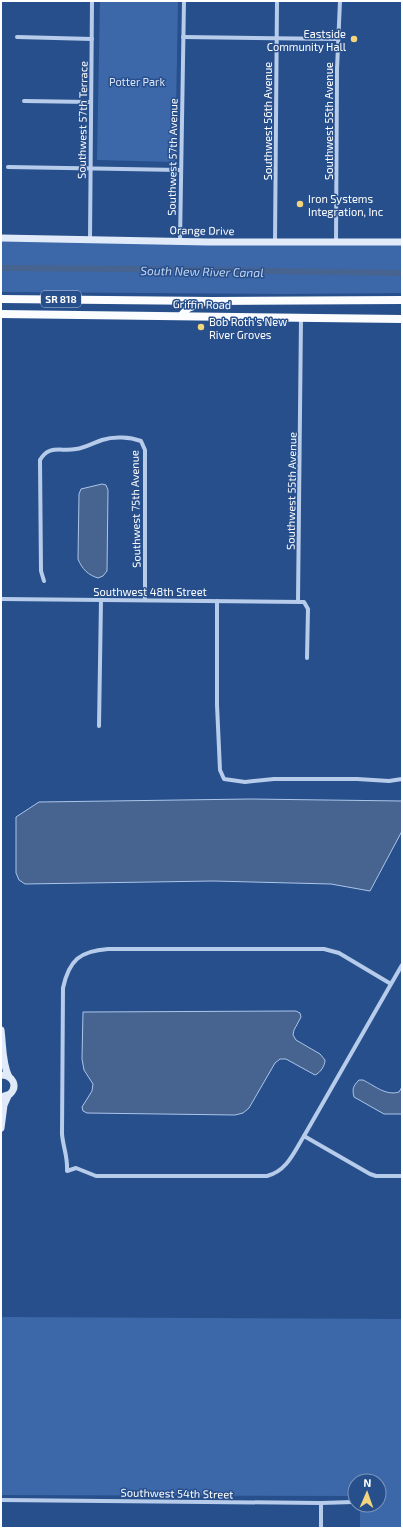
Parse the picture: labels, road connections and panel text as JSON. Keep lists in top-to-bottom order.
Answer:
{
  "streets": {
    "main road": ["SR 818", "Griffin Road"],
    "street": [
      "Southwest 57th Terrace",
      "Southwest 56th Avenue",
      "Southwest 55th Avenue",
      "Southwest 57th Avenue",
      "Orange Drive",
      "Southwest 75th Avenue",
      "Southwest 48th Street",
      "Southwest 54th Street"
    ]
  },
  "crossings": [
    ["Southwest 57th Terrace", "Orange Drive"],
    ["Southwest 56th Avenue", "Orange Drive"],
    ["Southwest 55th Avenue", "Orange Drive"],
    ["Southwest 55th Avenue", "Griffin Road"],
    ["Southwest 55th Avenue", "Southwest 48th Street"],
    ["Southwest 57th Avenue", "Orange Drive"],
    ["Southwest 75th Avenue", "Southwest 48th Street"]
  ],
  "water": ["South New River Canal"],
  "parks": ["Potter Park"],
  "places": ["Eastside Community Hall", "Iron Systems Integration, Inc", "Bob Roth's New River Groves"],
  "north": "top"
}
